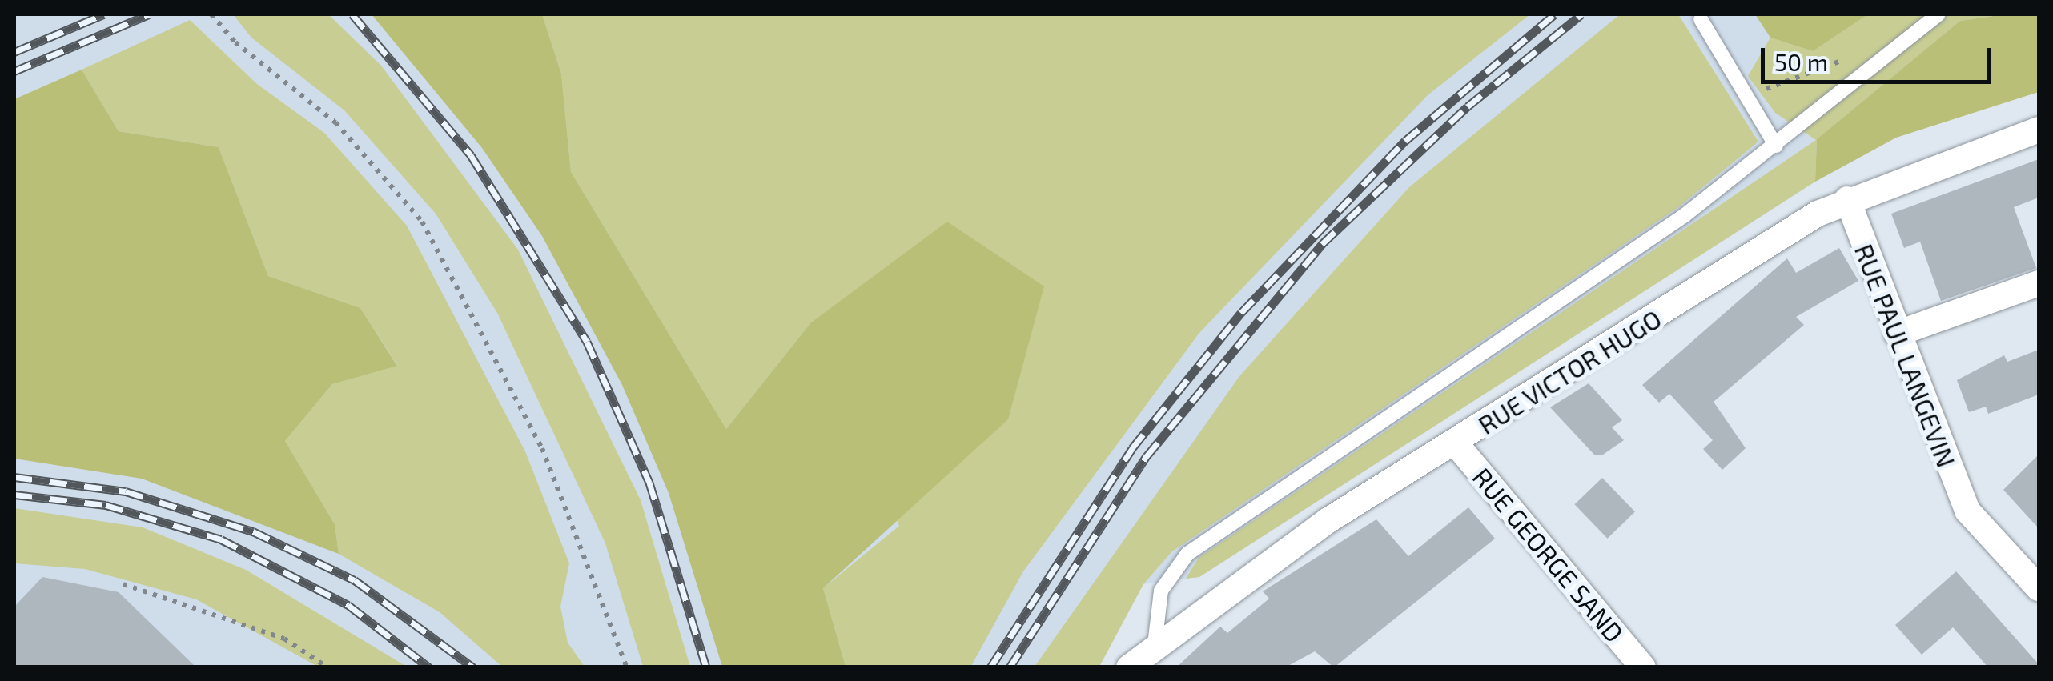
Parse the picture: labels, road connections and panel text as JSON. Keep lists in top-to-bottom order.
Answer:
{
  "streets": {
    "street": ["RUE PAUL LANGEVIN", "RUE VICTOR HUGO", "RUE GEORGE SAND"]
  },
  "crossings": [
    ["RUE PAUL LANGEVIN", "RUE VICTOR HUGO"],
    ["RUE VICTOR HUGO", "RUE GEORGE SAND"]
  ],
  "scale_bar": "50 m"
}
